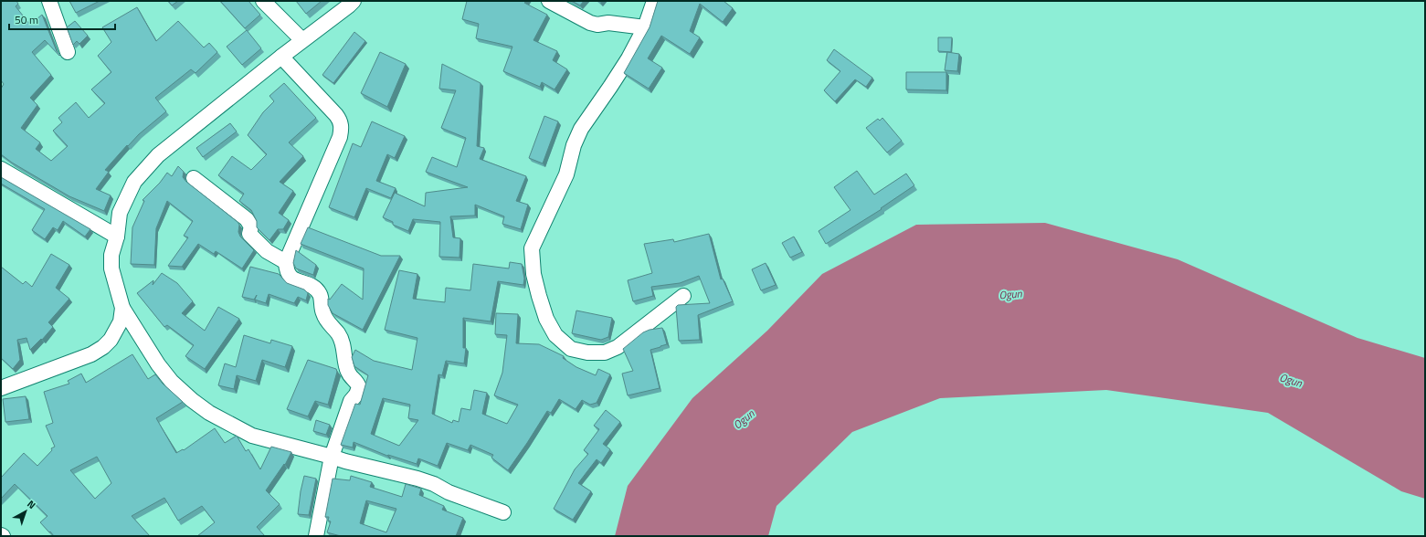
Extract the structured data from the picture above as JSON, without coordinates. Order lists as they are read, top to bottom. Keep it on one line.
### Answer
{"water":["Ogun"],"scale_bar":"50 m","north":"top right"}
